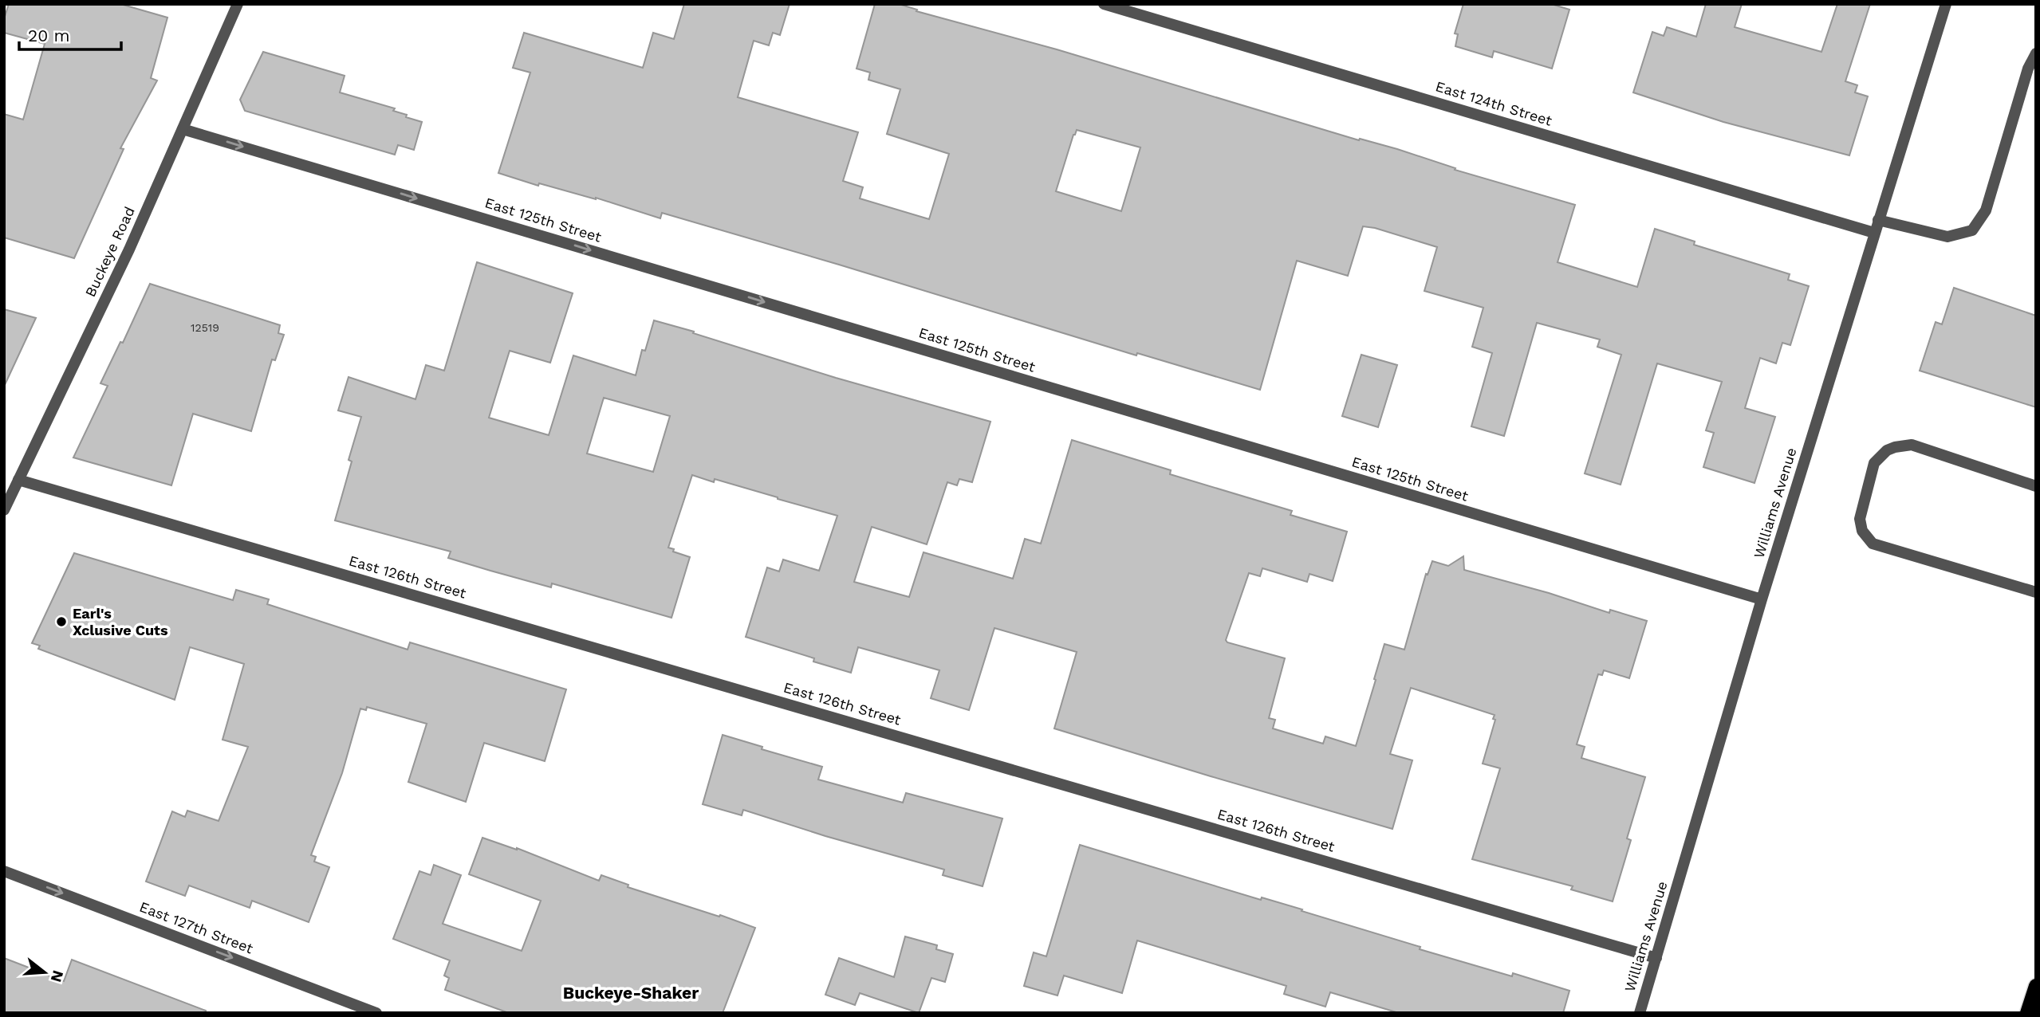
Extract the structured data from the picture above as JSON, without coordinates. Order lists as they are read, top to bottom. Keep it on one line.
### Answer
{"streets":{"street":["East 124th Street","East 125th Street","Buckeye Road","Williams Avenue","East 126th Street","East 127th Street"]},"crossings":[["East 124th Street","Williams Avenue"],["East 125th Street","Buckeye Road"],["East 125th Street","Williams Avenue"],["Buckeye Road","East 126th Street"],["Williams Avenue","East 126th Street"]],"one_way":["East 125th Street","East 127th Street"],"districts":["Buckeye-Shaker"],"places":["Earl's Xclusive Cuts"],"house_numbers":["12519"],"scale_bar":"20 m","north":"right"}
